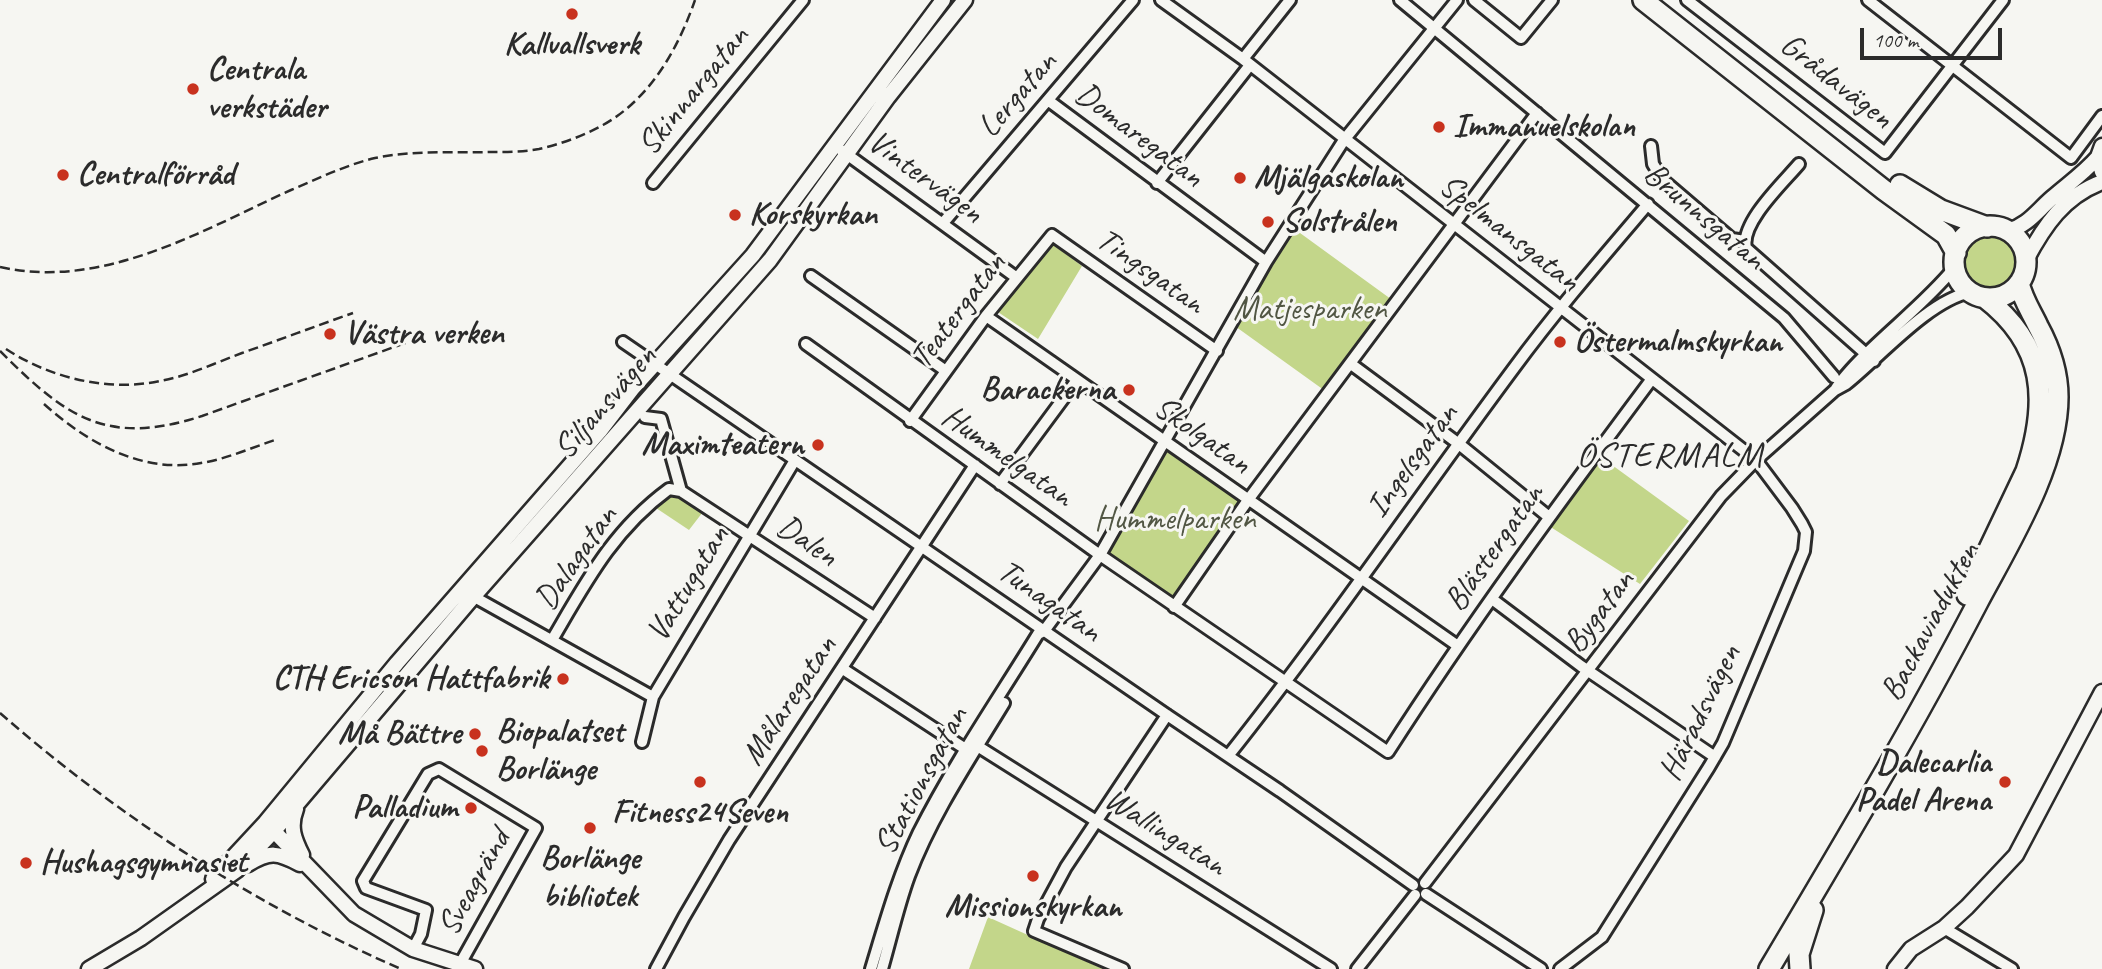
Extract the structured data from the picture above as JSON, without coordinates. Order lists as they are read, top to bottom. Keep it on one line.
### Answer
{"streets":{"highway":["Backaviadukten"],"street":["Grådavägen","Skinnargatan","Lergatan","Domaregatan","Vintervägen","Brunnsgatan","Spelmansgatan","Tingsgatan","Teatergatan","Siljansvägen","Skolgatan","Hummelgatan","Ingelsgatan","Dalen","Blästergatan","Dalagatan","Vattugatan","Tunagatan","Bygatan","Målaregatan","Häradsvägen","Stationsgatan","Wallingatan","Sveagränd"]},"crossings":[["Lergatan","Domaregatan"],["Lergatan","Vintervägen"],["Domaregatan","Stationsgatan"],["Vintervägen","Teatergatan"],["Vintervägen","Siljansvägen"],["Brunnsgatan","Ingelsgatan"],["Brunnsgatan","Stationsgatan"],["Spelmansgatan","Ingelsgatan"],["Spelmansgatan","Blästergatan"],["Spelmansgatan","Bygatan"],["Spelmansgatan","Häradsvägen"],["Spelmansgatan","Stationsgatan"],["Tingsgatan","Teatergatan"],["Tingsgatan","Stationsgatan"],["Teatergatan","Skolgatan"],["Teatergatan","Hummelgatan"],["Siljansvägen","Tunagatan"],["Skolgatan","Ingelsgatan"],["Skolgatan","Blästergatan"],["Skolgatan","Stationsgatan"],["Hummelgatan","Ingelsgatan"],["Hummelgatan","Blästergatan"],["Hummelgatan","Målaregatan"],["Hummelgatan","Stationsgatan"],["Ingelsgatan","Tunagatan"],["Dalen","Dalagatan"],["Dalen","Vattugatan"],["Dalen","Målaregatan"],["Vattugatan","Tunagatan"],["Tunagatan","Bygatan"],["Tunagatan","Målaregatan"],["Tunagatan","Stationsgatan"],["Bygatan","Backaviadukten"],["Bygatan","Häradsvägen"],["Målaregatan","Wallingatan"],["Stationsgatan","Wallingatan"]],"districts":["ÖSTERMALM"],"parks":["Matjesparken","Hummelparken"],"places":["Kallvallsverk","Centrala verkstäder","Immanuelskolan","Centralförråd","Mjälgaskolan","Korskyrkan","Solstrålen","Västra verken","Östermalmskyrkan","Barackerna","Maximteatern","CTH Ericson Hattfabrik","Må Bättre","Biopalatset Borlänge","Fitness24Seven","Dalecarlia Padel Arena","Palladium","Borlänge bibliotek","Hushagsgymnasiet","Missionskyrkan"],"scale_bar":"100 m"}
